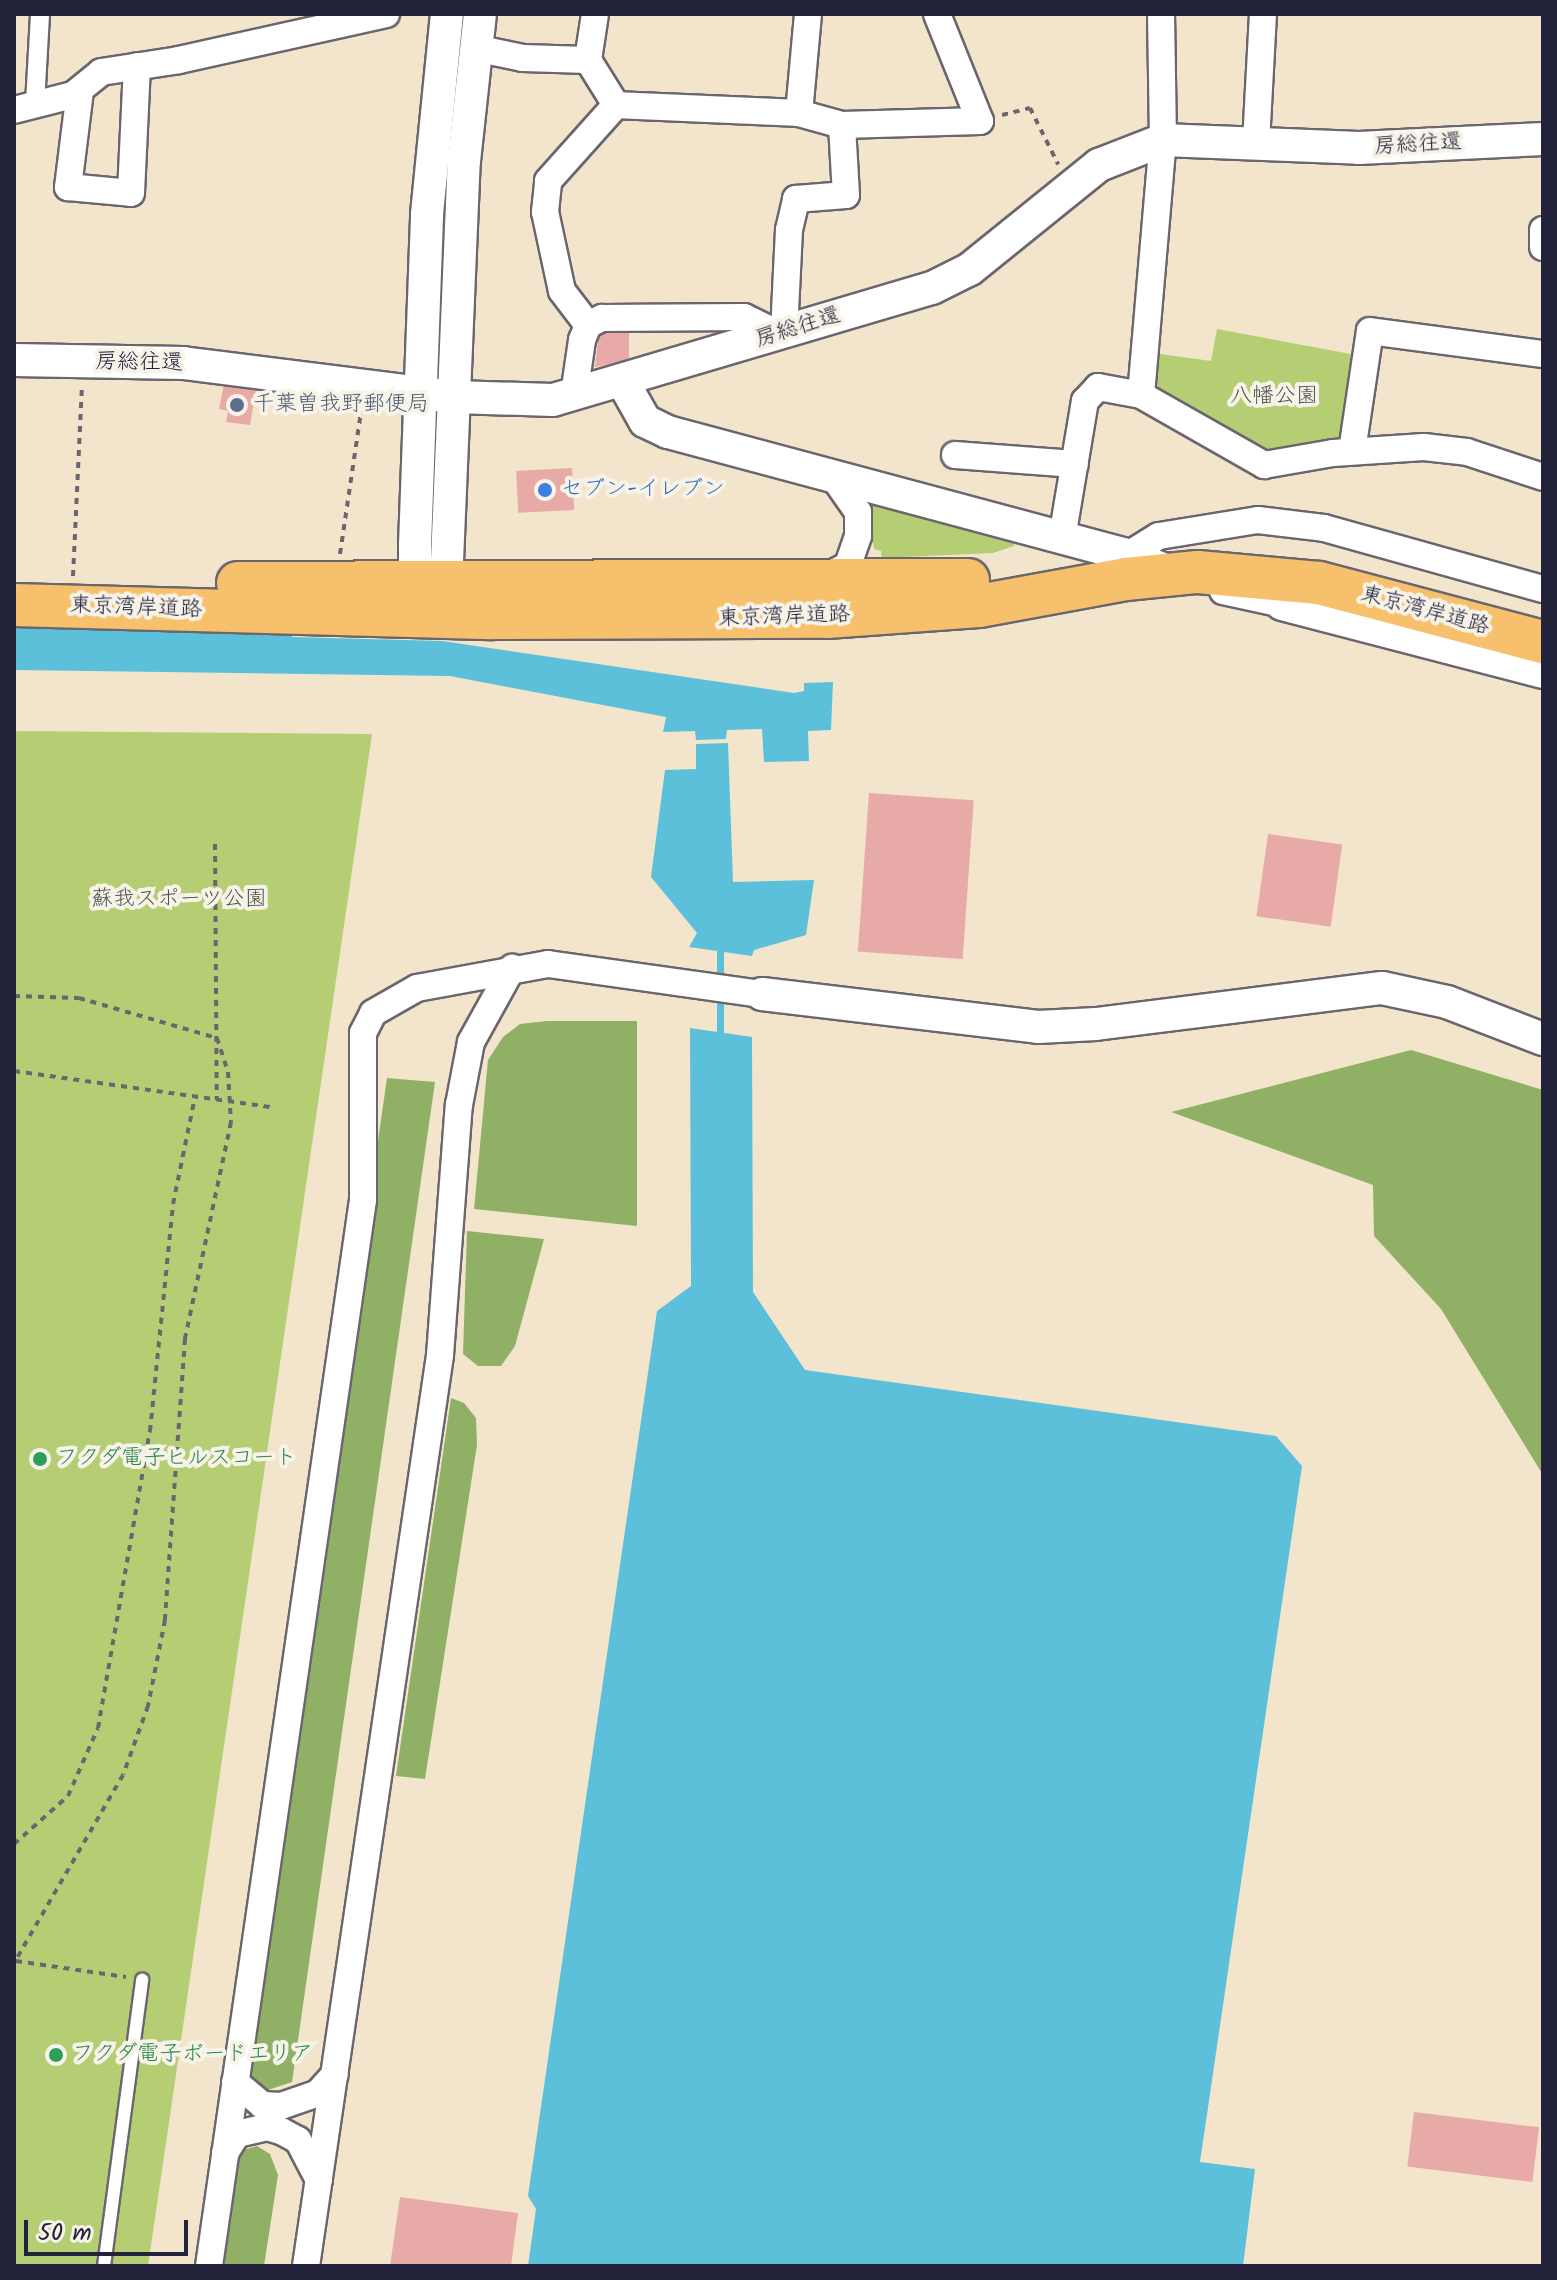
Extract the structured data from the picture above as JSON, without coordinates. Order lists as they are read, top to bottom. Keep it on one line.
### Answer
{"streets":{"highway":["東京湾岸道路"],"street":["房総往還"]},"parks":["八幡公園","蘇我スポーツ公園"],"places":["千葉曽我野郵便局","セブン-イレブン","フクダ電子ヒルスコート","フクダ電子ボードエリア"],"scale_bar":"50 m"}
